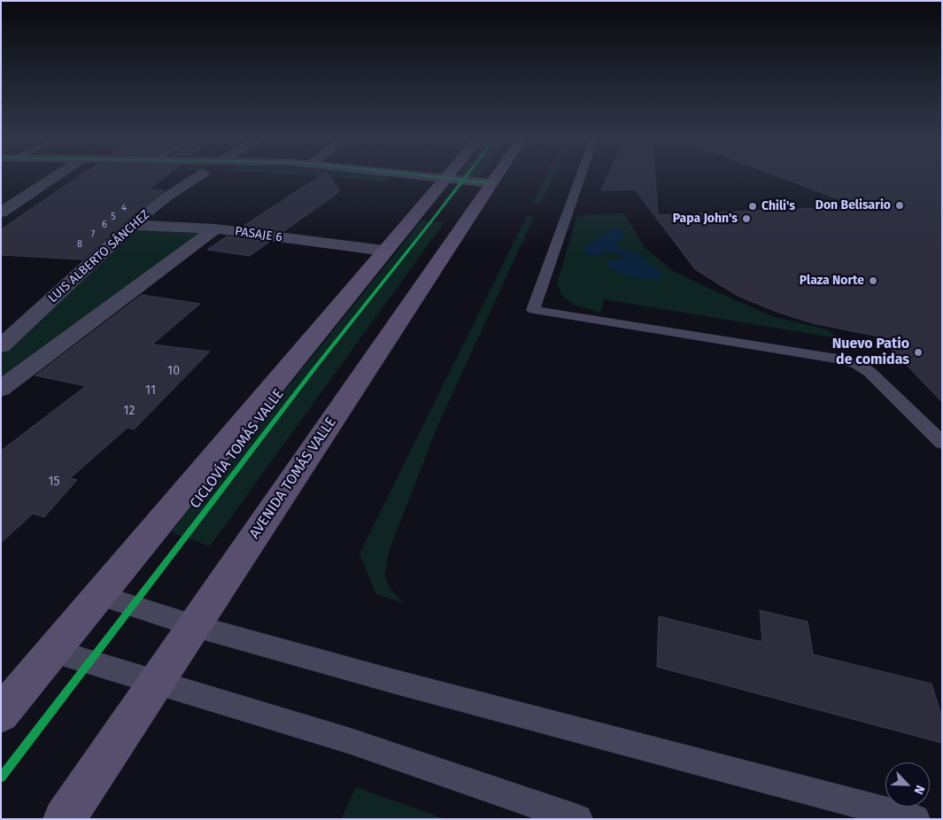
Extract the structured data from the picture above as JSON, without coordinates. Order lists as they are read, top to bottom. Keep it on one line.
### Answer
{"streets":{"main road":["AVENIDA TOMÁS VALLE"],"street":["PASAJE 6","LUIS ALBERTO SÁNCHEZ"],"cycle path":["CICLOVÍA TOMÁS VALLE"]},"crossings":[["PASAJE 6","LUIS ALBERTO SÁNCHEZ"]],"places":["Don Belisario","Chili's","Papa John's","Plaza Norte","Nuevo Patio de comidas"],"house_numbers":["4","5","6","7","8","10","11","12","15"],"north":"bottom right"}
